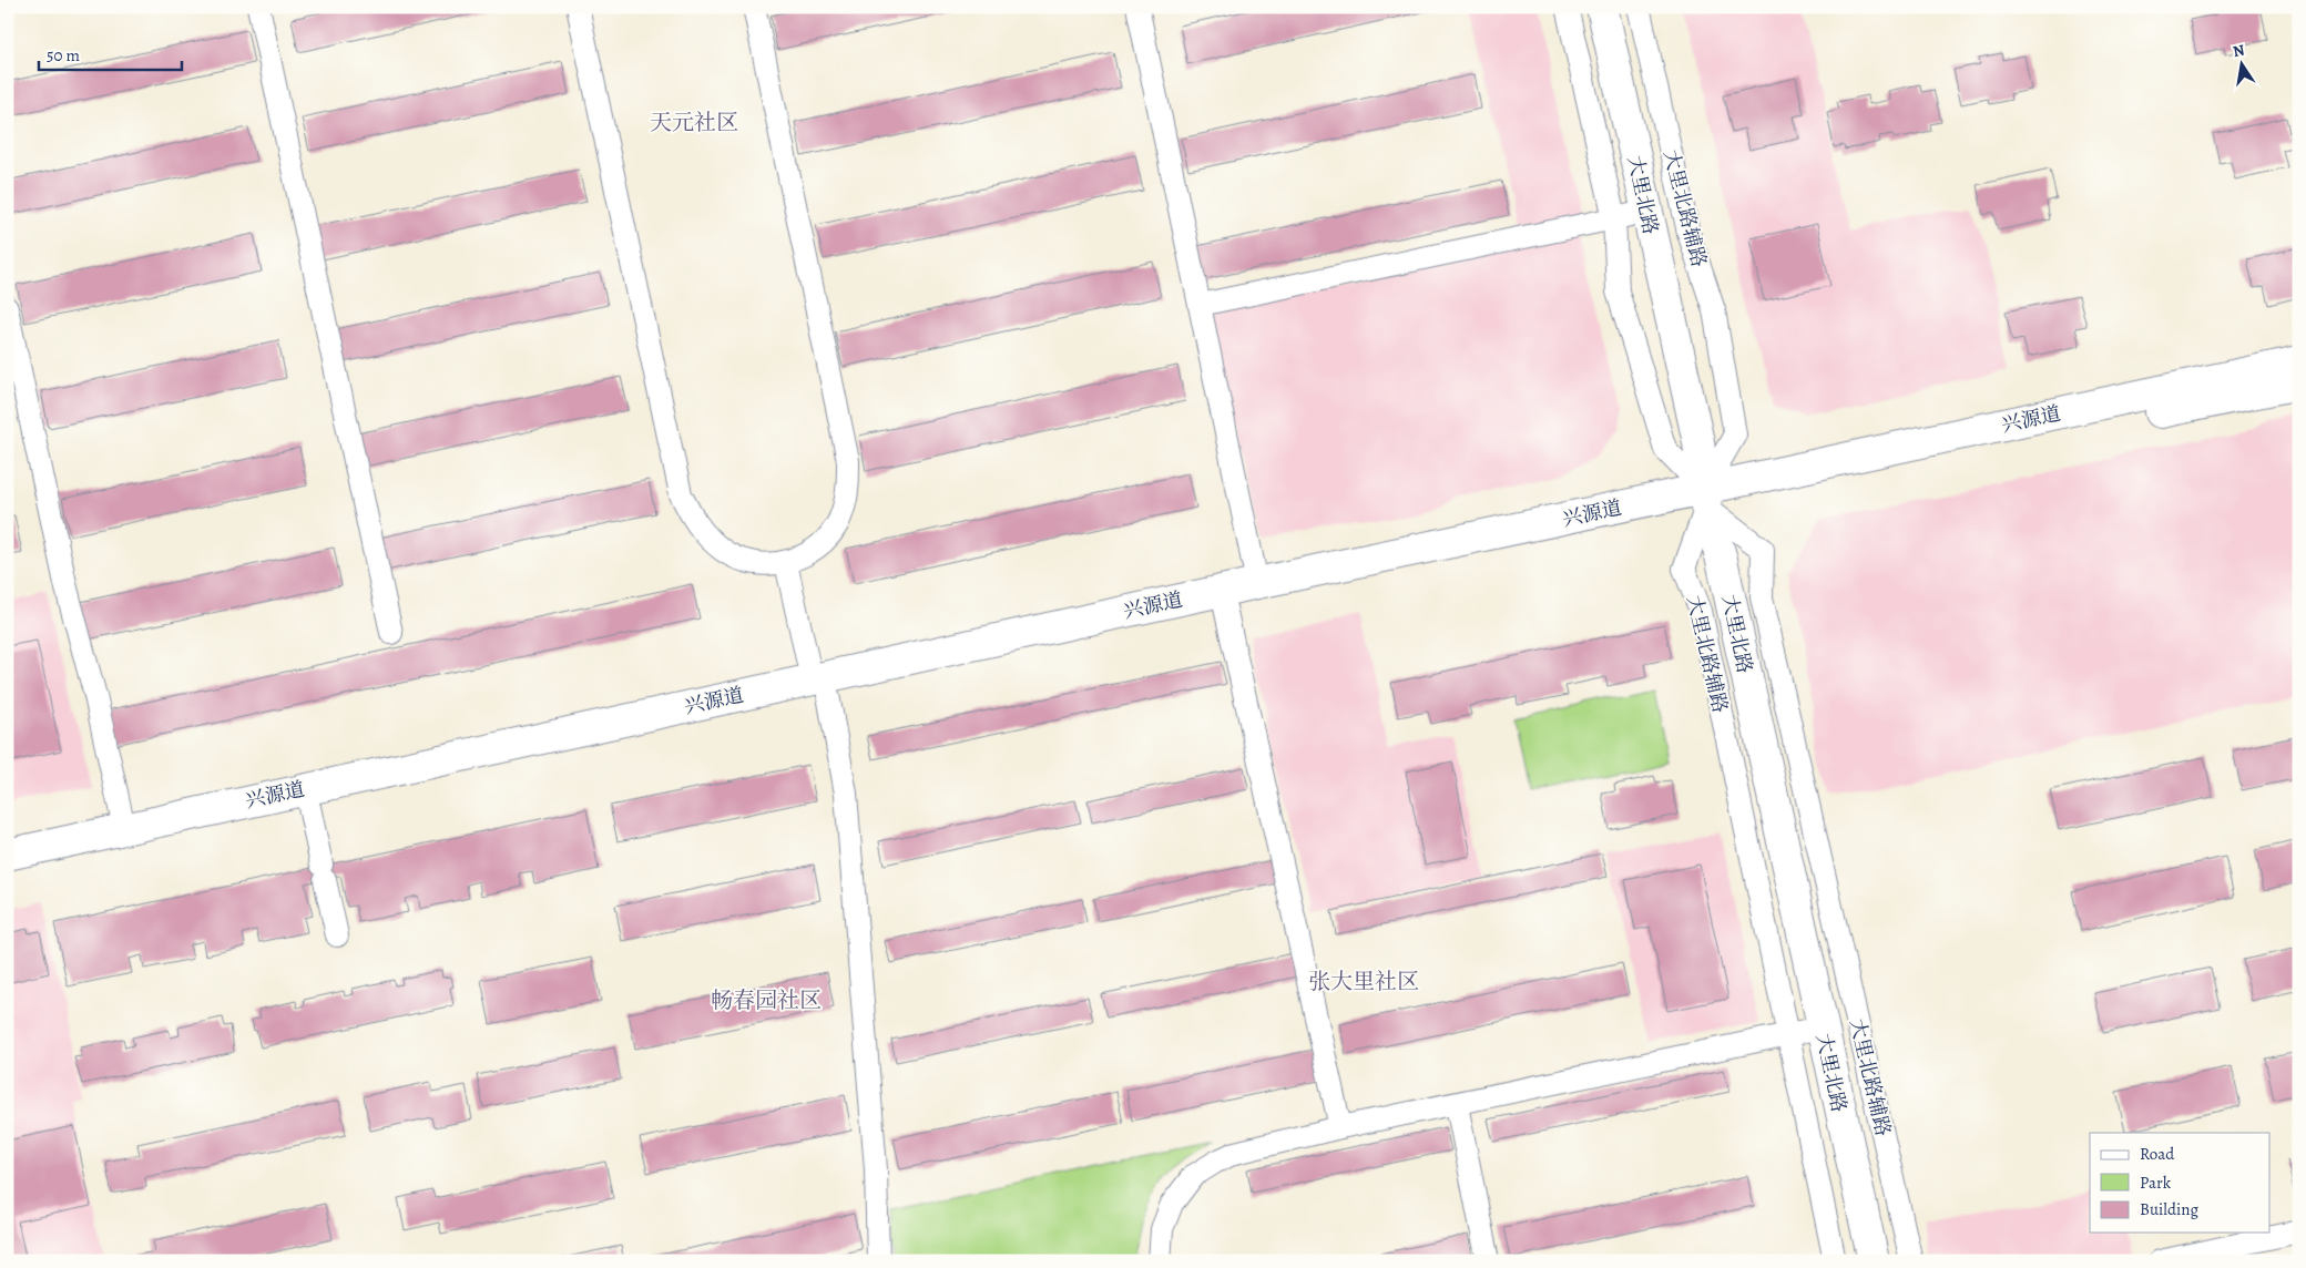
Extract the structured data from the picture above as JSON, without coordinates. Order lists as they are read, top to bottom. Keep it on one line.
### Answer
{"streets":{"main road":["大里北路","兴源道"],"street":["大里北路辅路"]},"crossings":[["大里北路","大里北路辅路"],["大里北路","兴源道"],["大里北路辅路","兴源道"]],"districts":["天元社区","张大里社区","畅春园社区"],"legend":["Road","Park","Building"],"scale_bar":"50 m","north":"top"}
